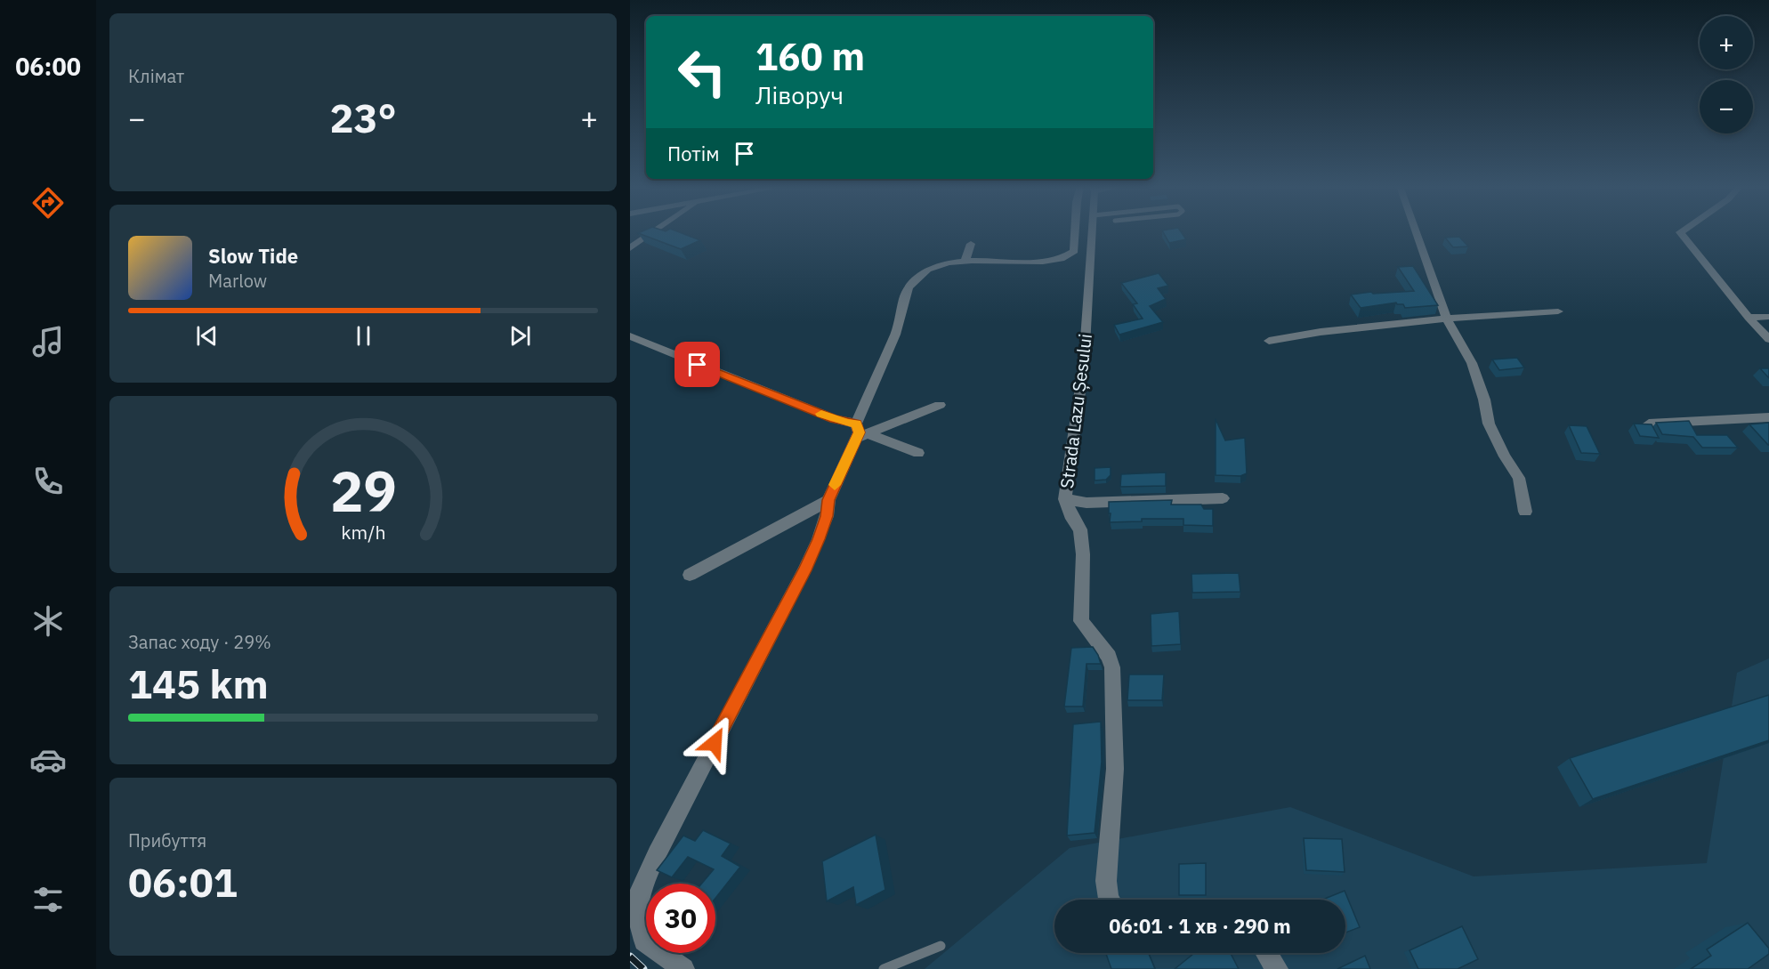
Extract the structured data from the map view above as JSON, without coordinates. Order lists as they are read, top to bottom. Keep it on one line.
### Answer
{"streets":{"street":["Strada Lazu Șesului"]},"page":{"tabs":"06:00","tile":["Клімат",["Запас ходу · 29%","145 km"],["Прибуття","06:01"]],"map_buttons":["+","−"],"turn":["160 m","Ліворуч"],"heat":["−","23°","+"],"then":"Потім","song":["Slow Tide","Marlow"],"limit":"30","trip":"06:01 · 1 хв · 290 m","gauge":["29","km/h"]}}
